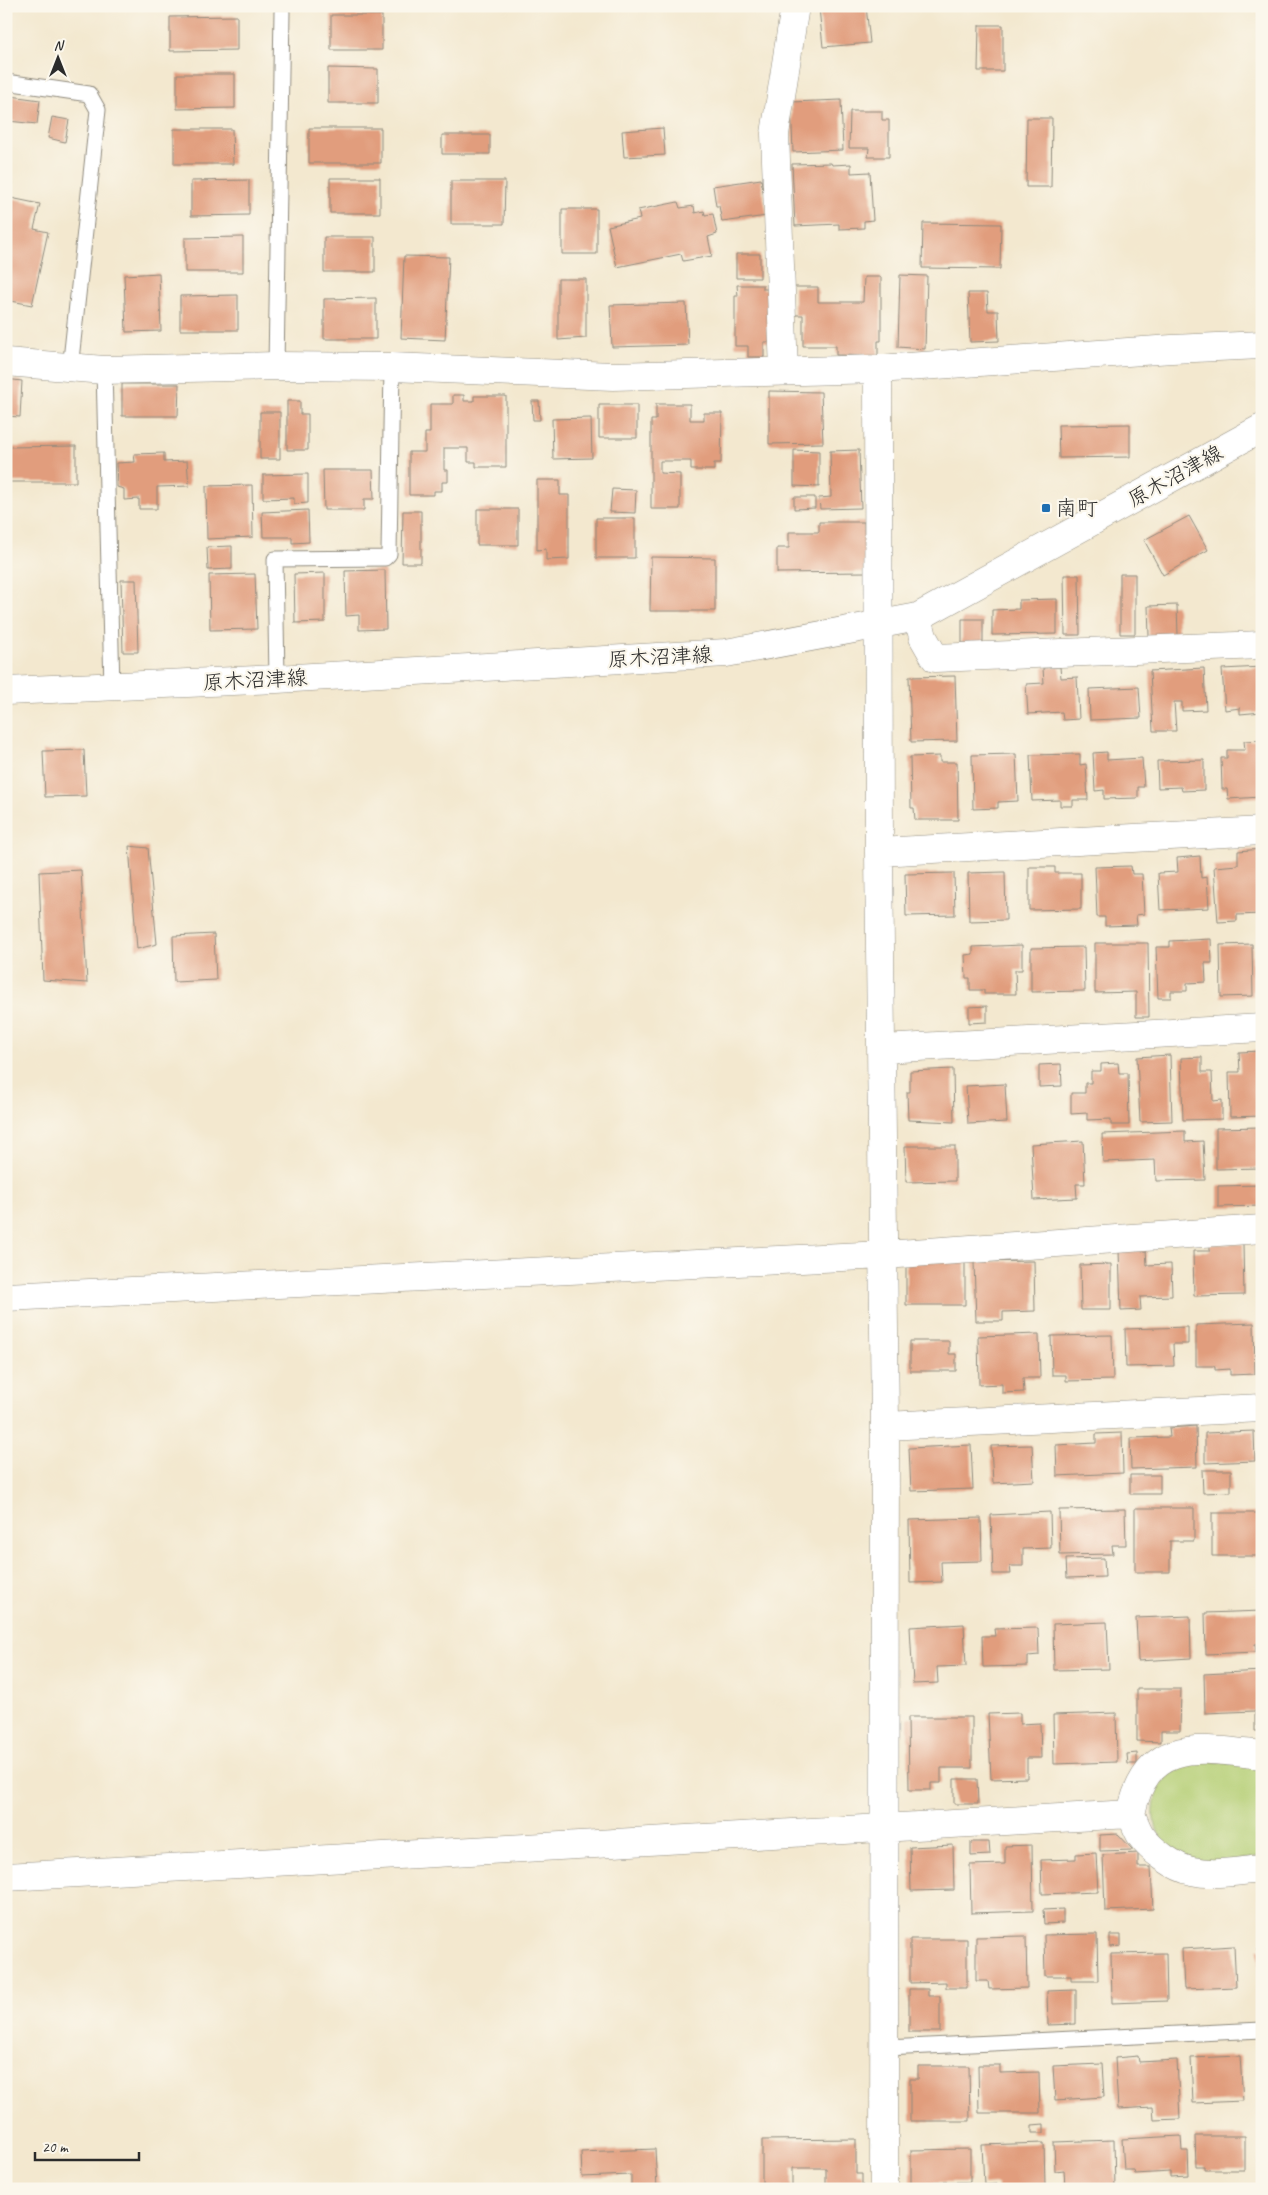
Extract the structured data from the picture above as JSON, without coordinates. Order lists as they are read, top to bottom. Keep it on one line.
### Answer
{"streets":{"street":["原木沼津線"]},"places":{"transit":["南町"]},"scale_bar":"20 m","north":"top"}
